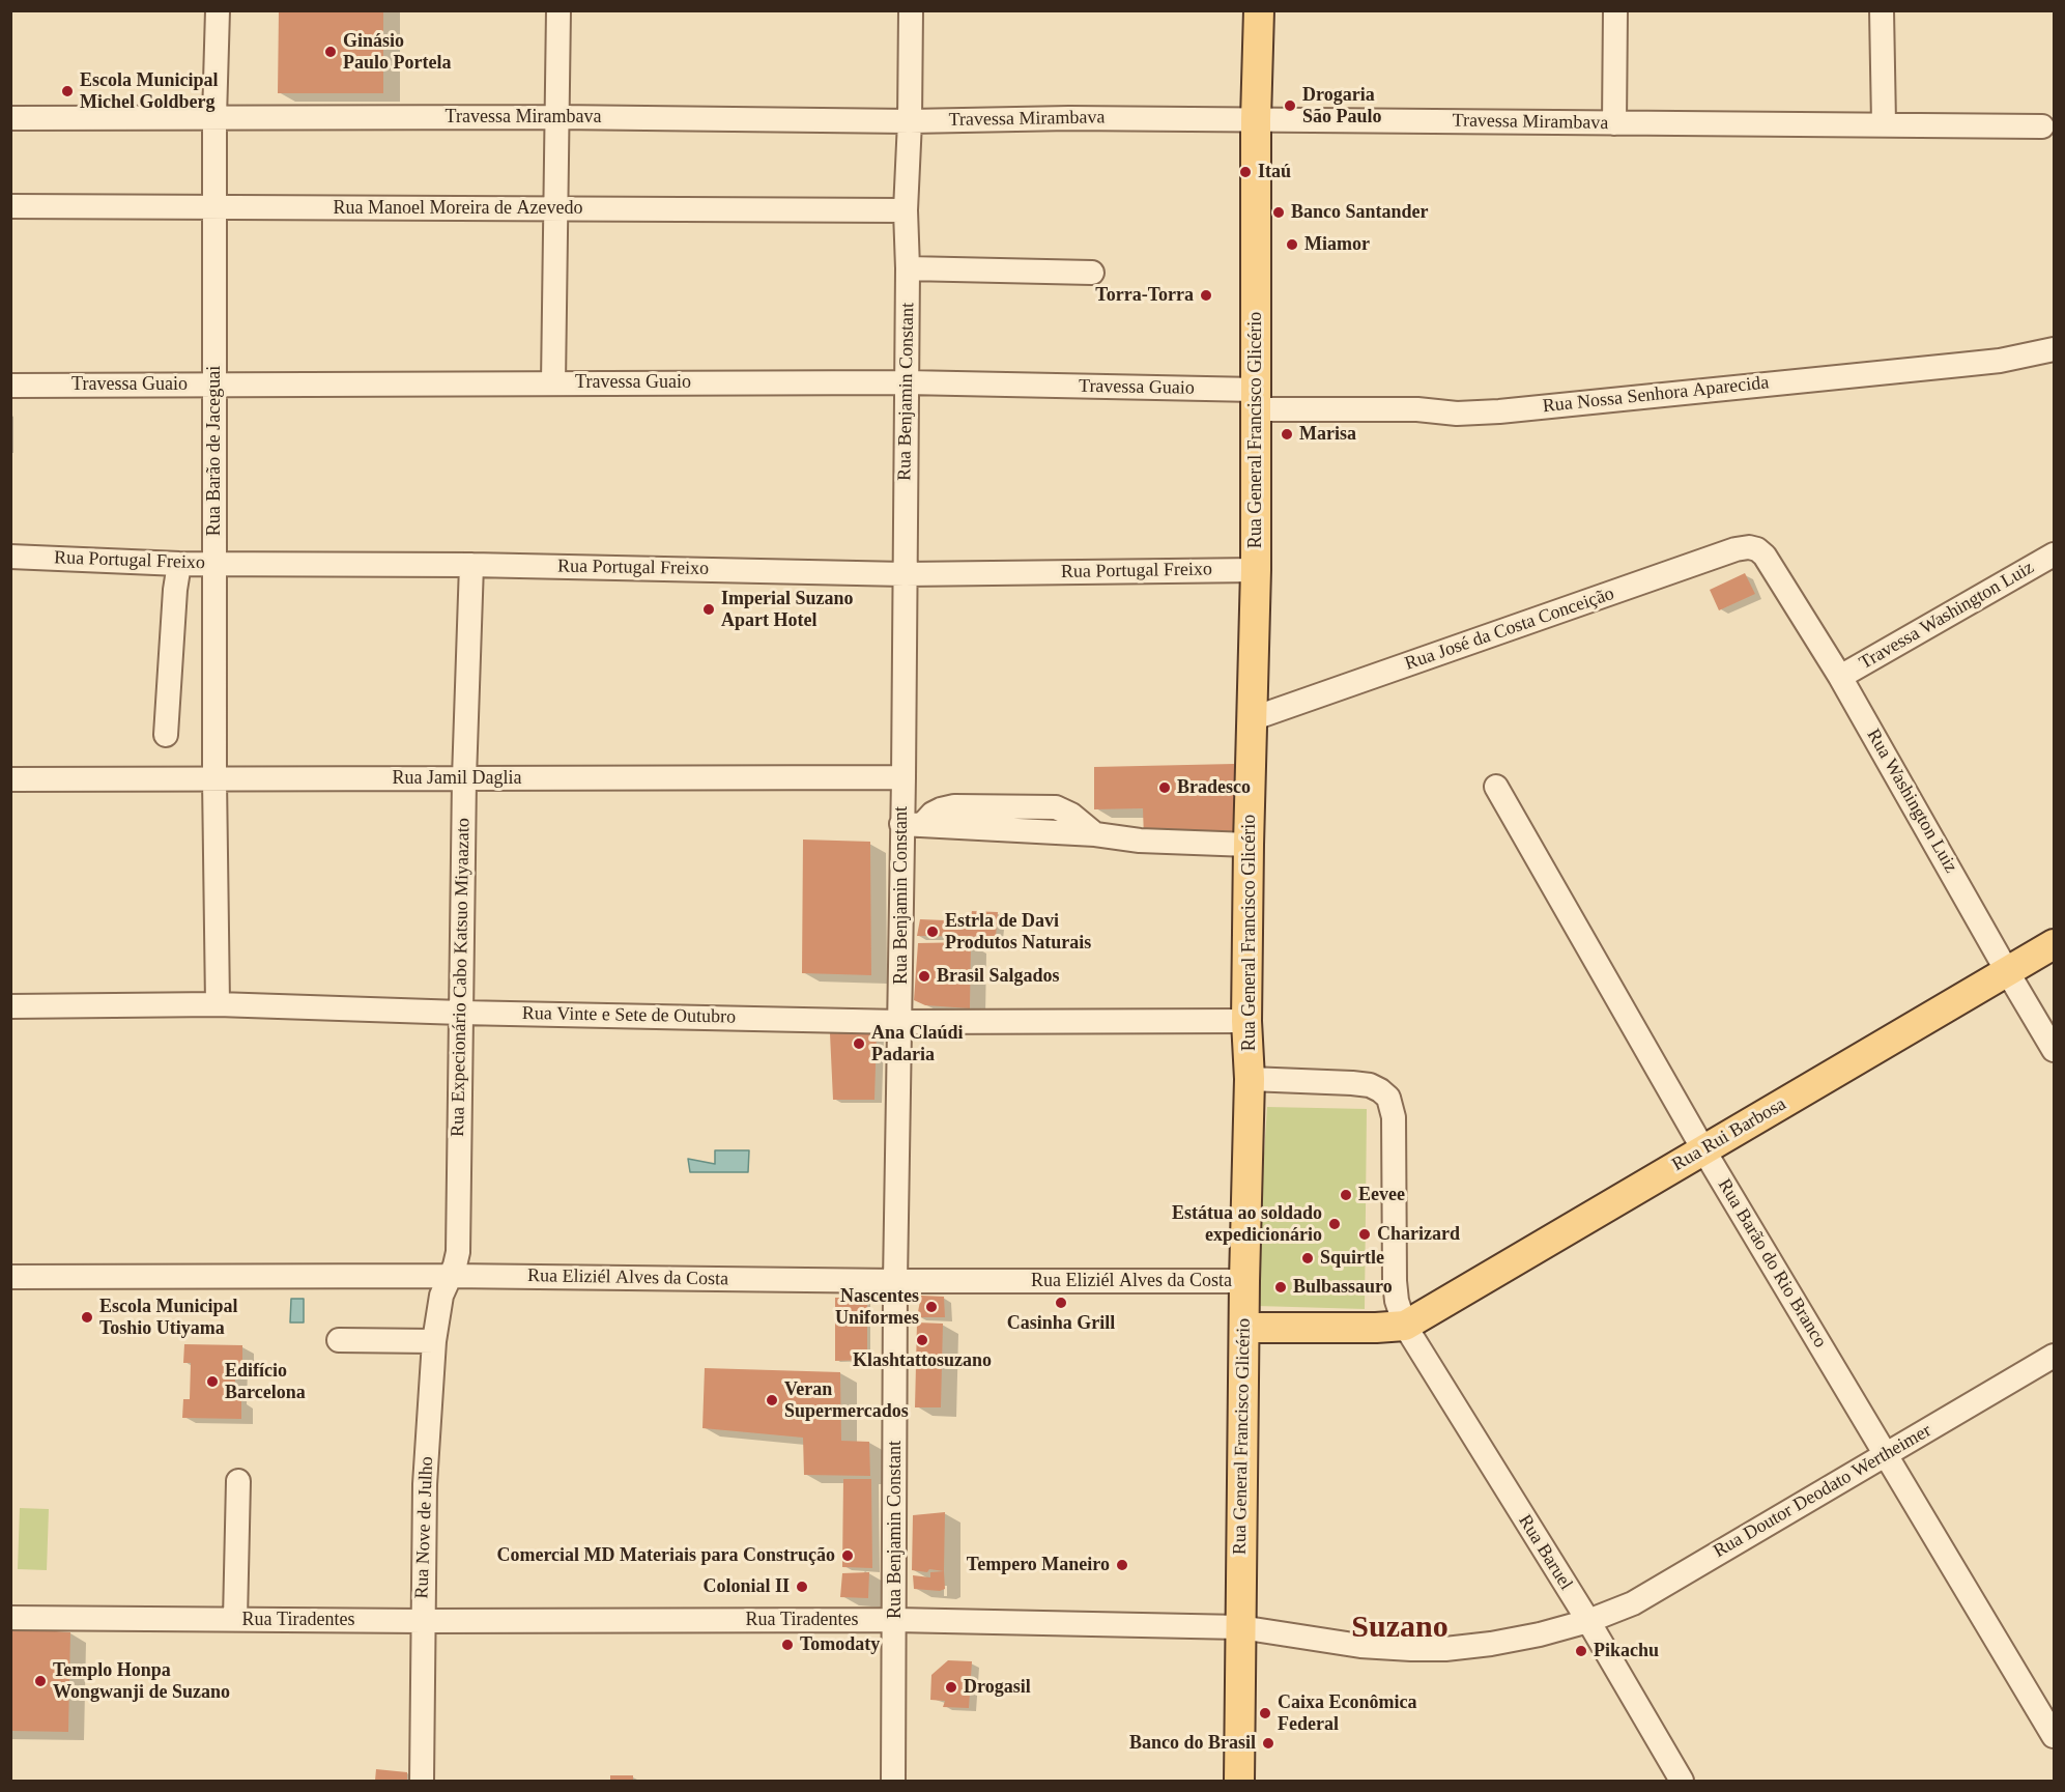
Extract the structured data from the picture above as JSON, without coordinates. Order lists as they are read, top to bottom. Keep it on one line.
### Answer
{"streets":{"main road":["Rua General Francisco Glicério","Rua Rui Barbosa"],"street":["Travessa Mirambava","Rua Manoel Moreira de Azevedo","Travessa Guaio","Rua Benjamin Constant","Rua Nossa Senhora Aparecida","Rua Barão de Jaceguai","Rua Portugal Freixo","Travessa Washington Luiz","Rua José da Costa Conceição","Rua Jamil Daglia","Rua Washington Luiz","Rua Expecionário Cabo Katsuo Miyaazato","Rua Vinte e Sete de Outubro","Rua Barão do Rio Branco","Rua Eliziél Alves da Costa","Rua Doutor Deodato Wertheimer","Rua Nove de Julho","Rua Baruel","Rua Tiradentes"]},"crossings":[["Travessa Mirambava","Rua Benjamin Constant"],["Travessa Mirambava","Rua General Francisco Glicério"],["Travessa Mirambava","Rua Barão de Jaceguai"],["Rua Manoel Moreira de Azevedo","Rua Benjamin Constant"],["Rua Manoel Moreira de Azevedo","Rua Barão de Jaceguai"],["Travessa Guaio","Rua Benjamin Constant"],["Travessa Guaio","Rua Nossa Senhora Aparecida"],["Travessa Guaio","Rua General Francisco Glicério"],["Travessa Guaio","Rua Barão de Jaceguai"],["Rua Benjamin Constant","Rua Portugal Freixo"],["Rua Benjamin Constant","Rua Jamil Daglia"],["Rua Benjamin Constant","Rua Vinte e Sete de Outubro"],["Rua Benjamin Constant","Rua Eliziél Alves da Costa"],["Rua Benjamin Constant","Rua Tiradentes"],["Rua Nossa Senhora Aparecida","Rua General Francisco Glicério"],["Rua General Francisco Glicério","Rua Portugal Freixo"],["Rua General Francisco Glicério","Rua José da Costa Conceição"],["Rua General Francisco Glicério","Rua Vinte e Sete de Outubro"],["Rua General Francisco Glicério","Rua Eliziél Alves da Costa"],["Rua General Francisco Glicério","Rua Baruel"],["Rua General Francisco Glicério","Rua Tiradentes"],["Rua Barão de Jaceguai","Rua Portugal Freixo"],["Rua Barão de Jaceguai","Rua Jamil Daglia"],["Rua Barão de Jaceguai","Rua Vinte e Sete de Outubro"],["Rua Portugal Freixo","Rua Expecionário Cabo Katsuo Miyaazato"],["Travessa Washington Luiz","Rua Washington Luiz"],["Rua José da Costa Conceição","Rua Washington Luiz"],["Rua Jamil Daglia","Rua Expecionário Cabo Katsuo Miyaazato"],["Rua Washington Luiz","Rua Rui Barbosa"],["Rua Expecionário Cabo Katsuo Miyaazato","Rua Vinte e Sete de Outubro"],["Rua Expecionário Cabo Katsuo Miyaazato","Rua Eliziél Alves da Costa"],["Rua Expecionário Cabo Katsuo Miyaazato","Rua Nove de Julho"],["Rua Rui Barbosa","Rua Barão do Rio Branco"],["Rua Rui Barbosa","Rua Baruel"],["Rua Barão do Rio Branco","Rua Doutor Deodato Wertheimer"],["Rua Eliziél Alves da Costa","Rua Nove de Julho"],["Rua Doutor Deodato Wertheimer","Rua Baruel"],["Rua Doutor Deodato Wertheimer","Rua Tiradentes"],["Rua Nove de Julho","Rua Tiradentes"],["Rua Baruel","Rua Tiradentes"]],"districts":["Suzano"],"places":["Ginásio Paulo Portela","Escola Municipal Michel Goldberg","Drogaria São Paulo","Itaú","Banco Santander","Miamor","Torra-Torra","Marisa","Imperial Suzano Apart Hotel","Bradesco","Estrla de Davi Produtos Naturais","Brasil Salgados","Ana Claúdi Padaria","Eevee","Estátua ao soldado expedicionário","Charizard","Squirtle","Bulbassauro","Casinha Grill","Nascentes Uniformes","Escola Municipal Toshio Utiyama","Klashtattosuzano","Edifício Barcelona","Veran Supermercados","Comercial MD Materiais para Construção","Tempero Maneiro","Colonial II","Tomodaty","Pikachu","Templo Honpa Wongwanji de Suzano","Drogasil","Caixa Econômica Federal","Banco do Brasil"]}
